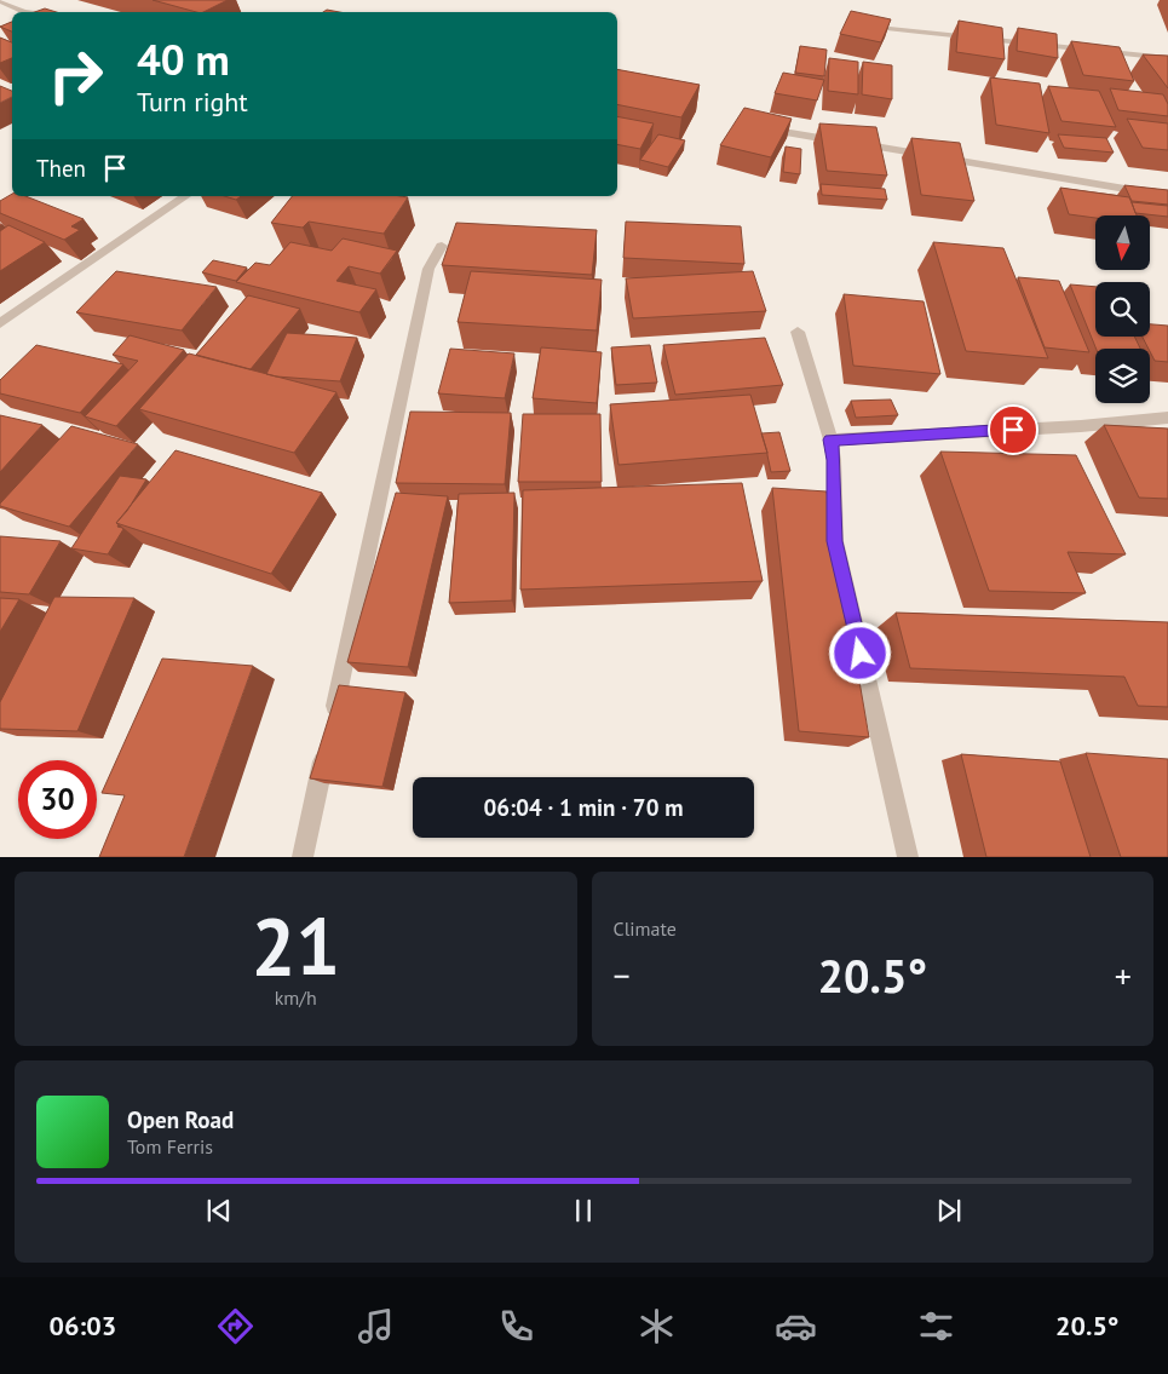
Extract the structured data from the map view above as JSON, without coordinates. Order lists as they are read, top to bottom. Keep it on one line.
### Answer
{"north":"bottom","page":{"turn":["40 m","Turn right"],"then":"Then","limit":"30","trip":"06:04 · 1 min · 70 m","tile":[["21","km/h"],"Climate"],"heat":["−","20.5°","+"],"song":["Open Road","Tom Ferris"],"tabs":["06:03","20.5°"]}}
